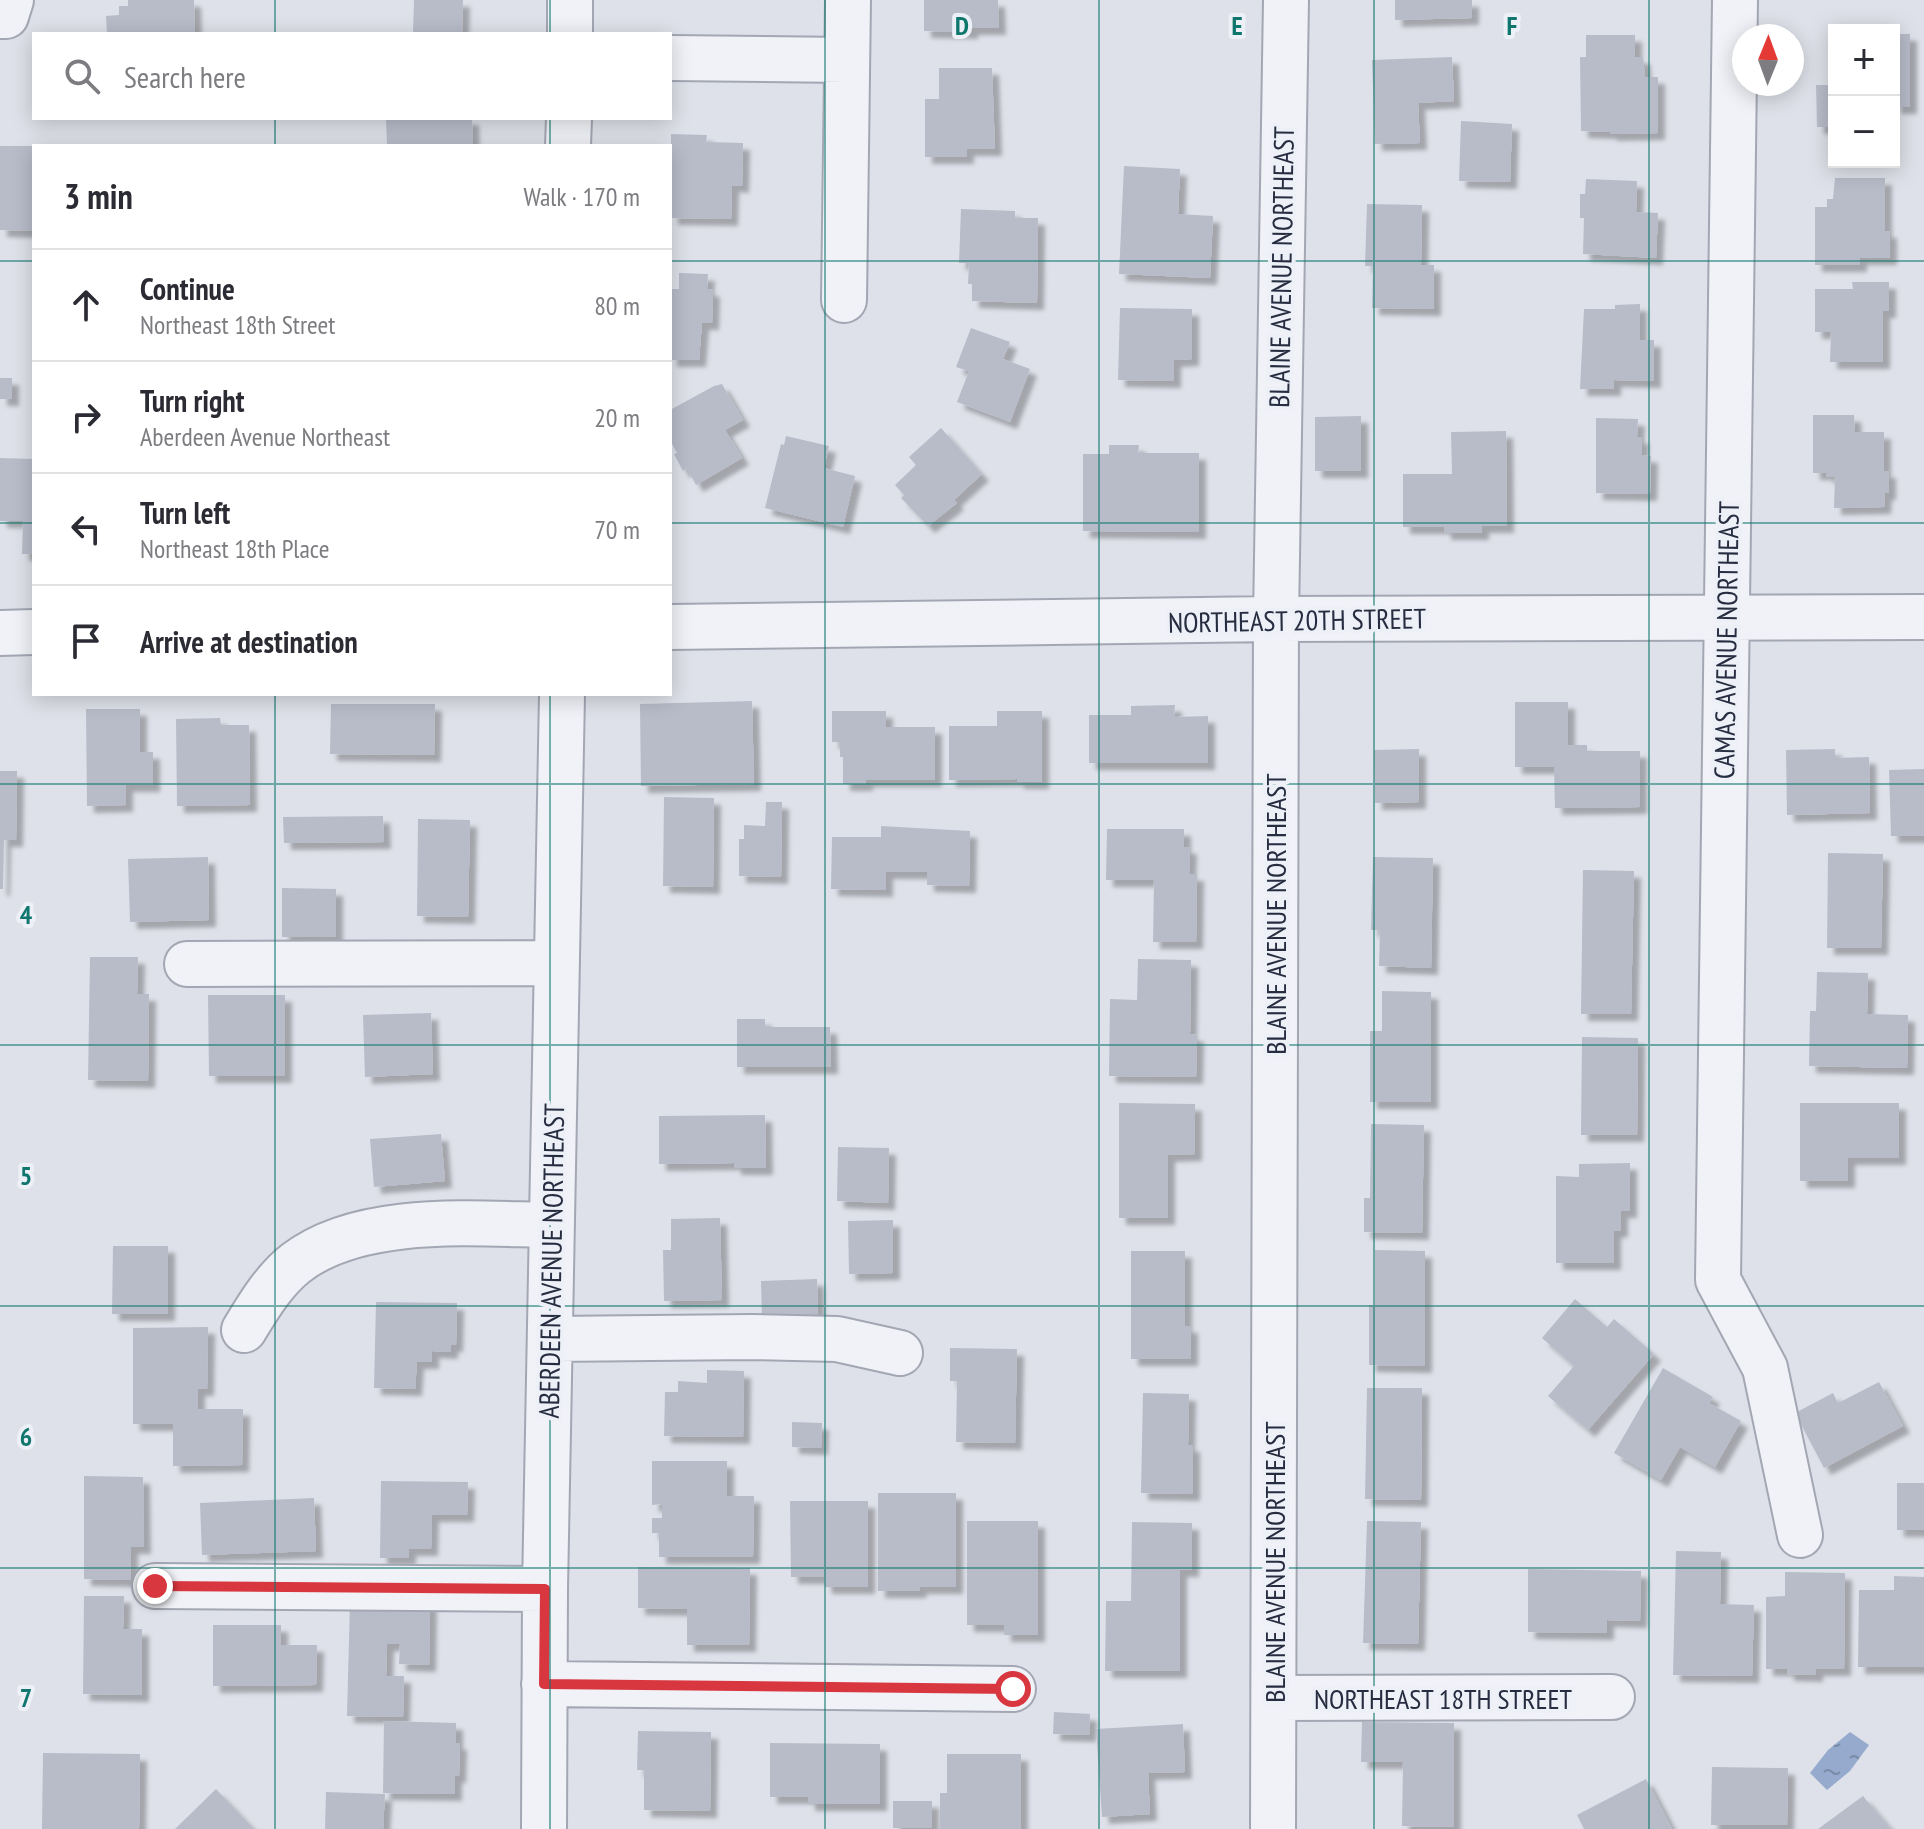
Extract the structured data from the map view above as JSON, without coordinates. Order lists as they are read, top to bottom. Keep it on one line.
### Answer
{"streets":{"street":["BLAINE AVENUE NORTHEAST","NORTHEAST 20TH STREET","CAMAS AVENUE NORTHEAST","ABERDEEN AVENUE NORTHEAST","NORTHEAST 18TH STREET"]},"crossings":[["BLAINE AVENUE NORTHEAST","NORTHEAST 20TH STREET"],["BLAINE AVENUE NORTHEAST","NORTHEAST 18TH STREET"],["NORTHEAST 20TH STREET","CAMAS AVENUE NORTHEAST"]],"north":"top","page":{"map_buttons":["+","−"],"search":"Search here","heading":["3 min","Walk · 170 m"],"list":[["Continue","Northeast 18th Street","80 m"],["Turn right","Aberdeen Avenue Northeast","20 m"],["Turn left","Northeast 18th Place","70 m"],"Arrive at destination"]},"grid":{"columns":["D","E","F"],"rows":["4","5","6","7"]}}
